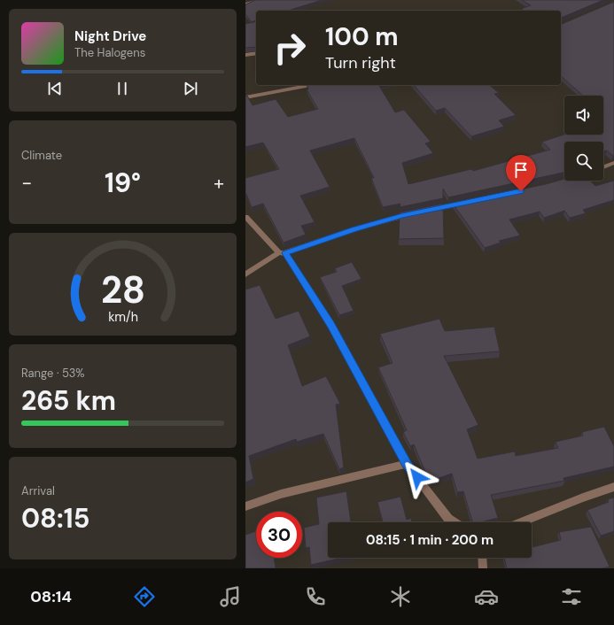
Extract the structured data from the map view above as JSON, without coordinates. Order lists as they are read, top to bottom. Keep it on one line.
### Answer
{"page":{"turn":["100 m","Turn right"],"song":["Night Drive","The Halogens"],"tile":["Climate",["Range · 53%","265 km"],["Arrival","08:15"]],"heat":["−","19°","+"],"limit":"30","trip":"08:15 · 1 min · 200 m","tabs":"08:14","gauge":["28","km/h"]}}
